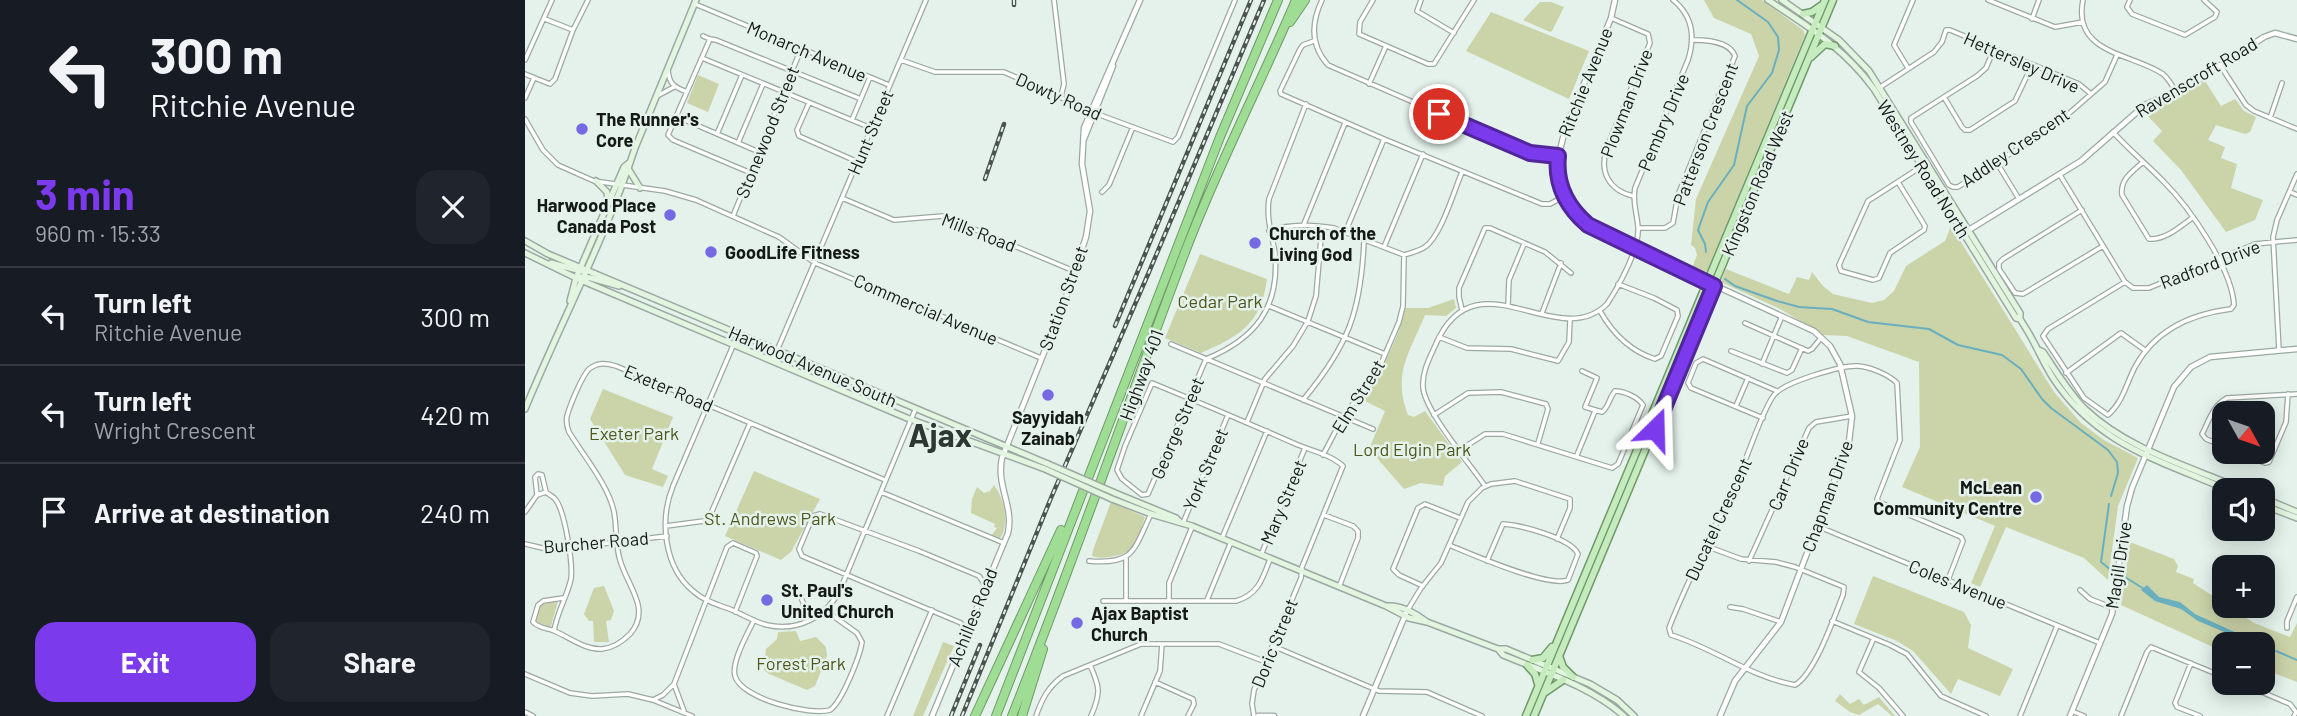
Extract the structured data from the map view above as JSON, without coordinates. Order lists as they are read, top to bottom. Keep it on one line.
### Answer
{"streets":{"highway":["Highway 401"],"main road":["Westney Road North","Kingston Road West","Harwood Avenue South"],"street":["Monarch Avenue","Hettersley Drive","Ravenscroft Road","Ritchie Avenue","Dowty Road","Plowman Drive","Pembry Drive","Stonewood Street","Hunt Street","Patterson Crescent","Addley Crescent","Mills Road","Radford Drive","Station Street","Commercial Avenue","Exeter Road","Elm Street","George Street","York Street","Carr Drive","Chapman Drive","Mary Street","Ducatel Crescent","Burcher Road","Magill Drive","Coles Avenue","Achilles Road","Doric Street"]},"crossings":[["Monarch Avenue","Stonewood Street"],["Monarch Avenue","Hunt Street"],["Hettersley Drive","Addley Crescent"],["Hettersley Drive","Westney Road North"],["Ravenscroft Road","Westney Road North"],["Ritchie Avenue","Plowman Drive"],["Ritchie Avenue","Pembry Drive"],["Ritchie Avenue","Kingston Road West"],["Ritchie Avenue","Chapman Drive"],["Dowty Road","Hunt Street"],["Dowty Road","Station Street"],["Plowman Drive","Pembry Drive"],["Pembry Drive","Patterson Crescent"],["Stonewood Street","Commercial Avenue"],["Hunt Street","Mills Road"],["Hunt Street","Commercial Avenue"],["Hunt Street","Harwood Avenue South"],["Westney Road North","Kingston Road West"],["Westney Road North","Magill Drive"],["Kingston Road West","Harwood Avenue South"],["Kingston Road West","Chapman Drive"],["Mills Road","Station Street"],["Station Street","Commercial Avenue"],["Station Street","Harwood Avenue South"],["Station Street","Achilles Road"],["Harwood Avenue South","York Street"],["Harwood Avenue South","Mary Street"],["Harwood Avenue South","Achilles Road"],["Harwood Avenue South","Doric Street"],["Exeter Road","Burcher Road"],["Elm Street","Doric Street"],["Carr Drive","Chapman Drive"],["Chapman Drive","Ducatel Crescent"],["Chapman Drive","Coles Avenue"],["Magill Drive","Coles Avenue"]],"districts":["Ajax"],"parks":["Cedar Park","Exeter Park","Lord Elgin Park","St. Andrews Park","Forest Park"],"places":["The Runner's Core","Harwood Place Canada Post","Church of the Living God","GoodLife Fitness","Sayyidah Zainab","McLean Community Centre","St. Paul's United Church","Ajax Baptist Church"],"north":"bottom right","page":{"turn":["300 m","Ritchie Avenue"],"heading":["3 min","960 m · 15:33"],"list":[{"name":"Turn left","note":"Ritchie Avenue","value":"300 m"},{"name":"Turn left","note":"Wright Crescent","value":"420 m"},{"name":"Arrive at destination","value":"240 m"}],"map_buttons":["+","−"],"buttons":["Exit","Share"]}}
